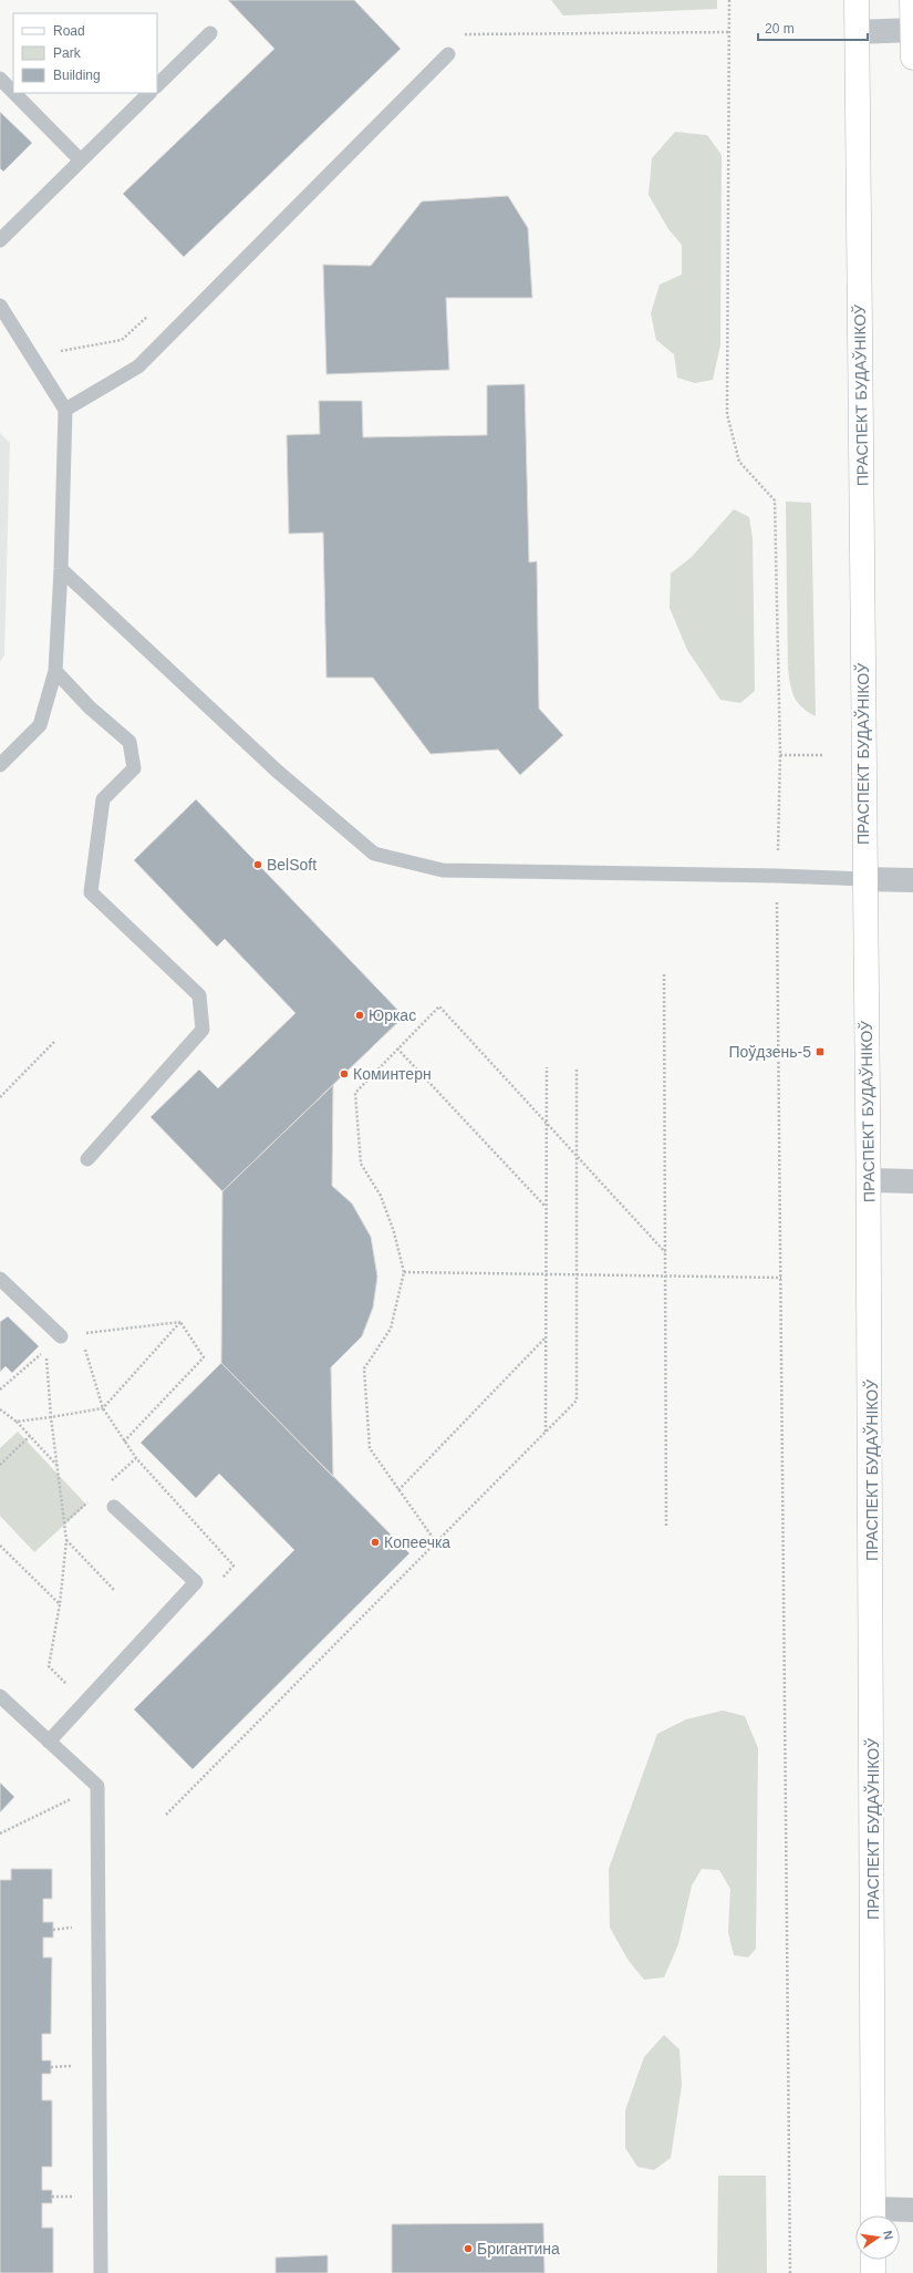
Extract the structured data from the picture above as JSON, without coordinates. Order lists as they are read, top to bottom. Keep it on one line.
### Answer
{"streets":{"main road":["ПРАСПЕКТ БУДАЎНІКОЎ"]},"places":{"other":["BelSoft","Юркас","Коминтерн","Копеечка","Бригантина"],"transit":["Поўдзень-5"]},"legend":["Road","Park","Building"],"scale_bar":"20 m","north":"right"}
